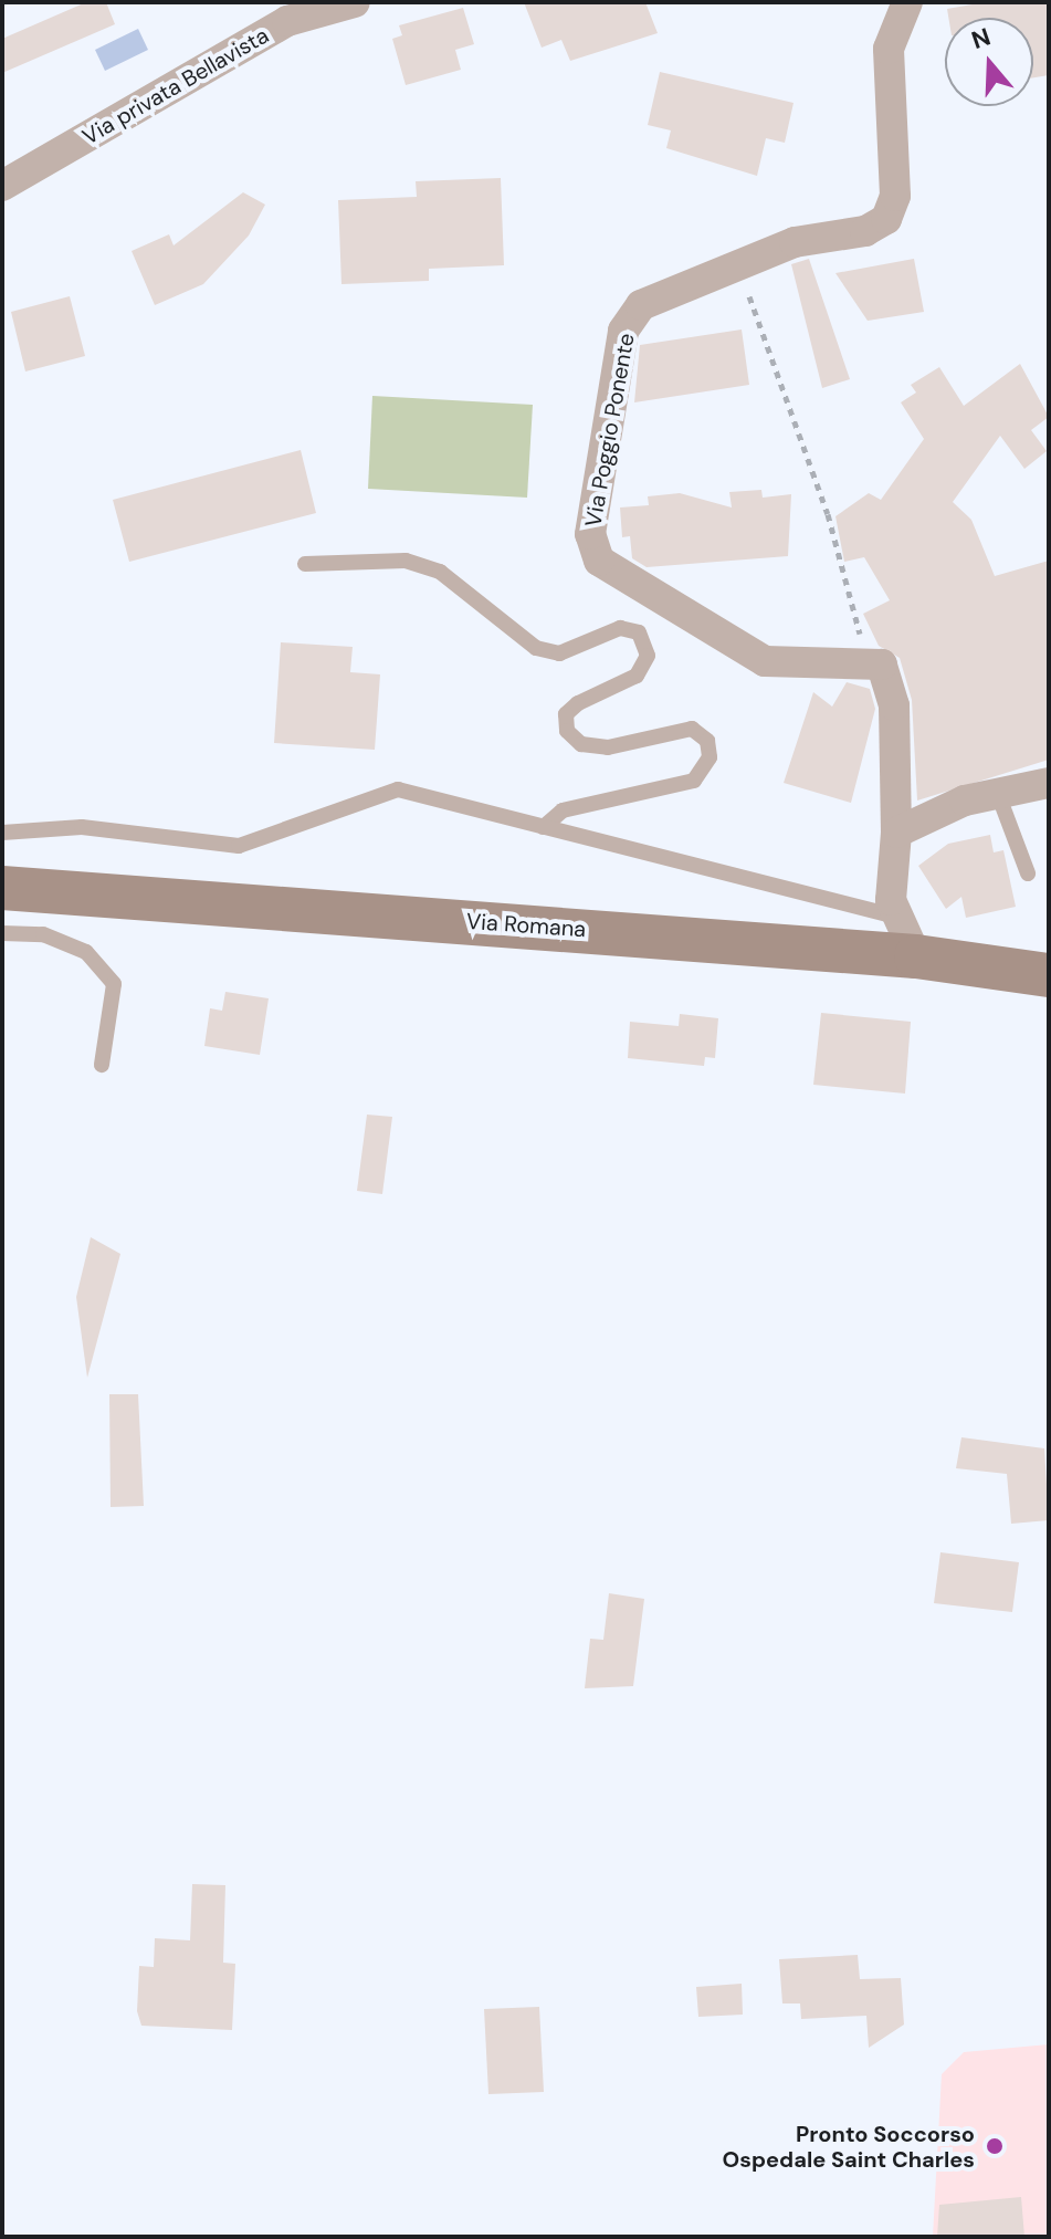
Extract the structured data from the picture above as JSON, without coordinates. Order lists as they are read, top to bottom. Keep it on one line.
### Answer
{"streets":{"street":["Via privata Bellavista","Via Poggio Ponente","Via Romana"]},"places":["Pronto Soccorso Ospedale Saint Charles"],"north":"top"}
